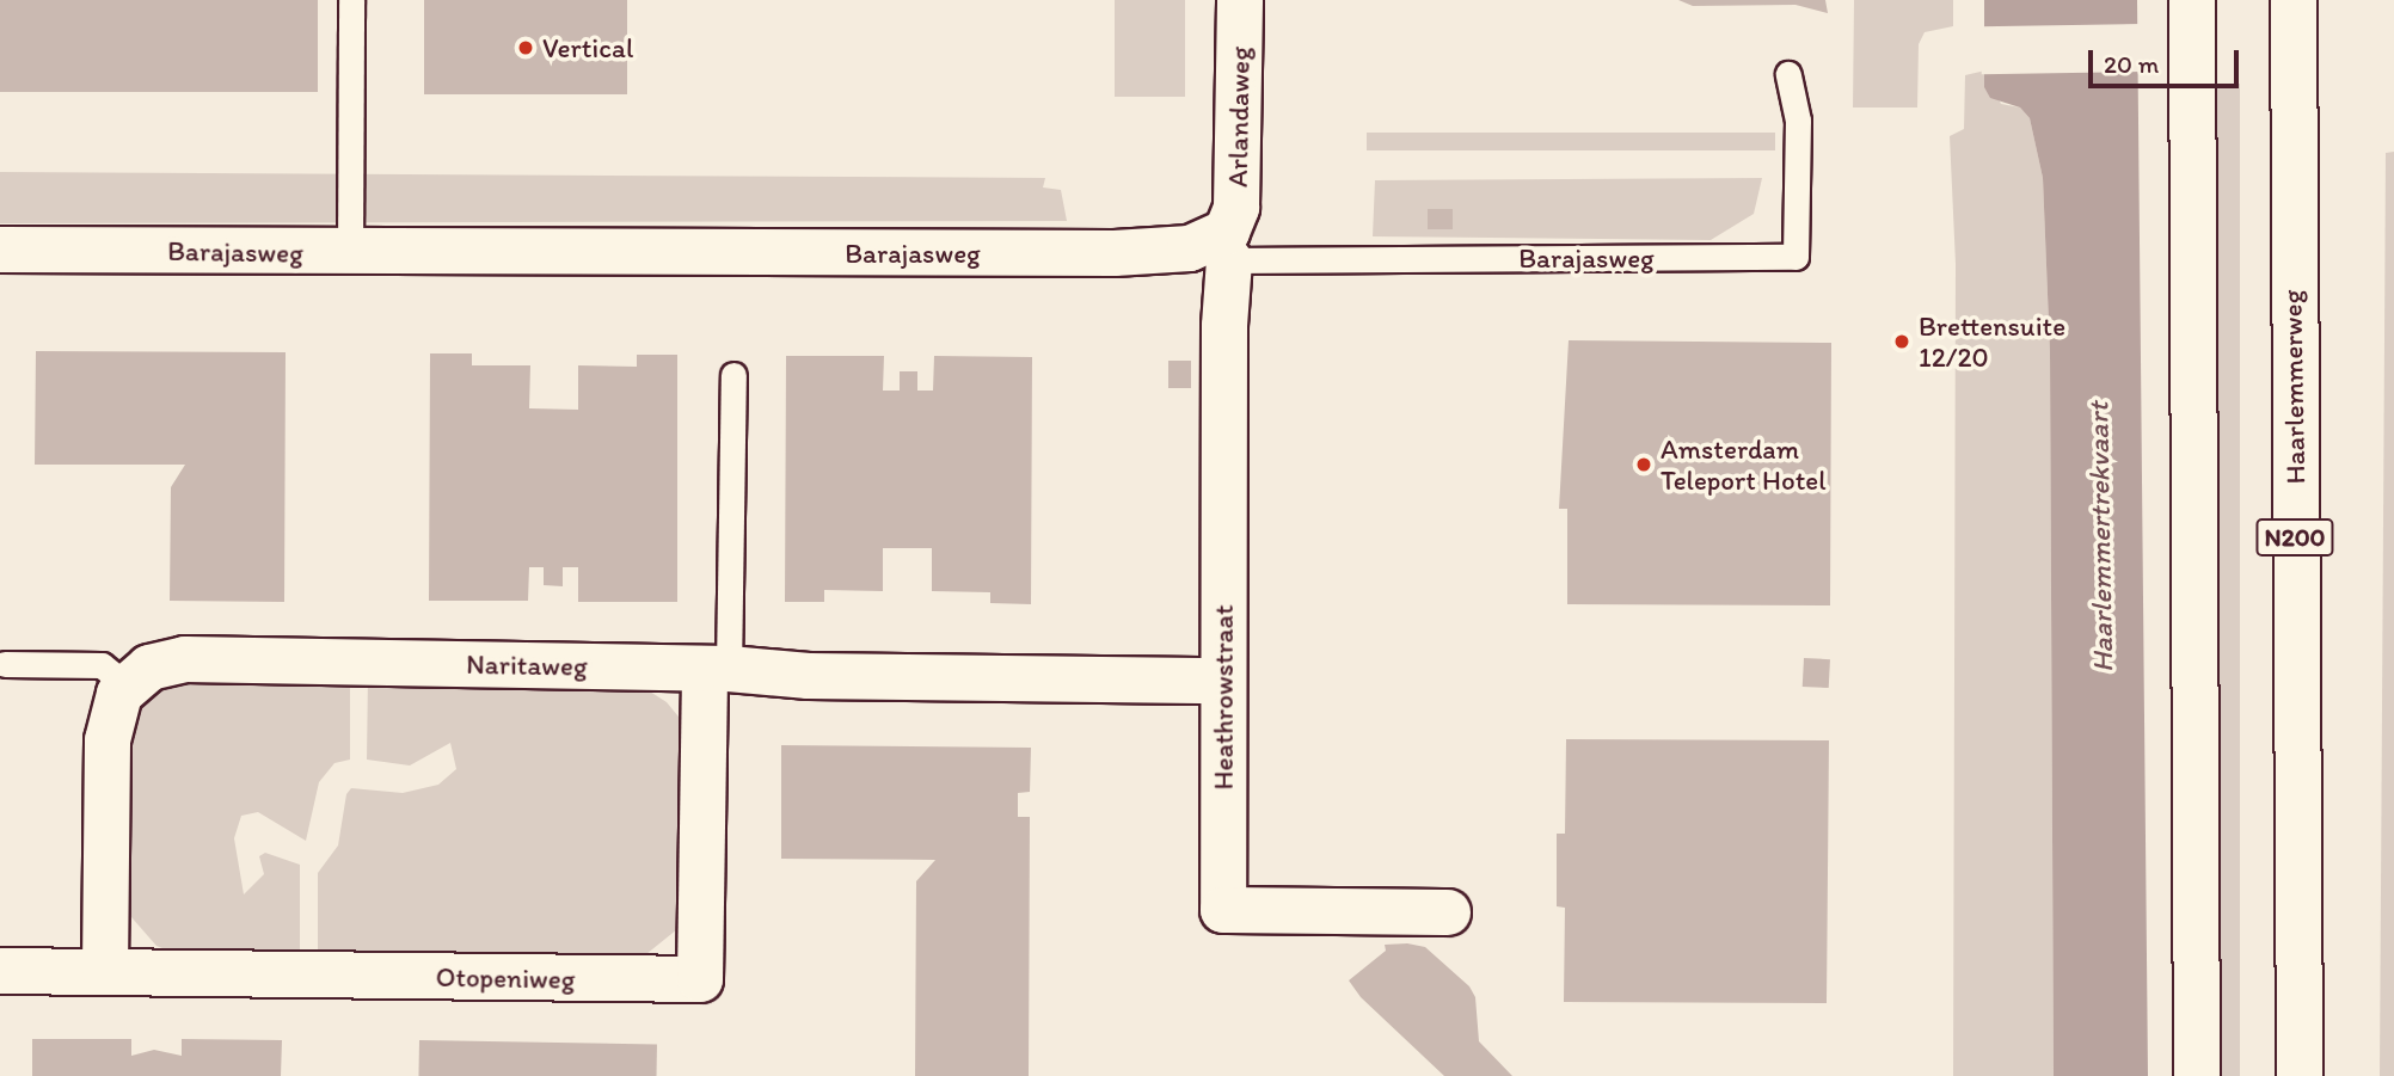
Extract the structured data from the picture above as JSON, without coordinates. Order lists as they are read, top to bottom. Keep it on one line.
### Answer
{"streets":{"street":["Arlandaweg","Barajasweg","Haarlemmerweg","N200","Naritaweg","Heathrowstraat","Otopeniweg"]},"crossings":[["Arlandaweg","Barajasweg"],["Arlandaweg","Heathrowstraat"],["Barajasweg","Heathrowstraat"],["Naritaweg","Heathrowstraat"],["Naritaweg","Otopeniweg"]],"water":["Haarlemmertrekvaart"],"places":["Vertical","Brettensuite 12/20","Amsterdam Teleport Hotel"],"scale_bar":"20 m"}
